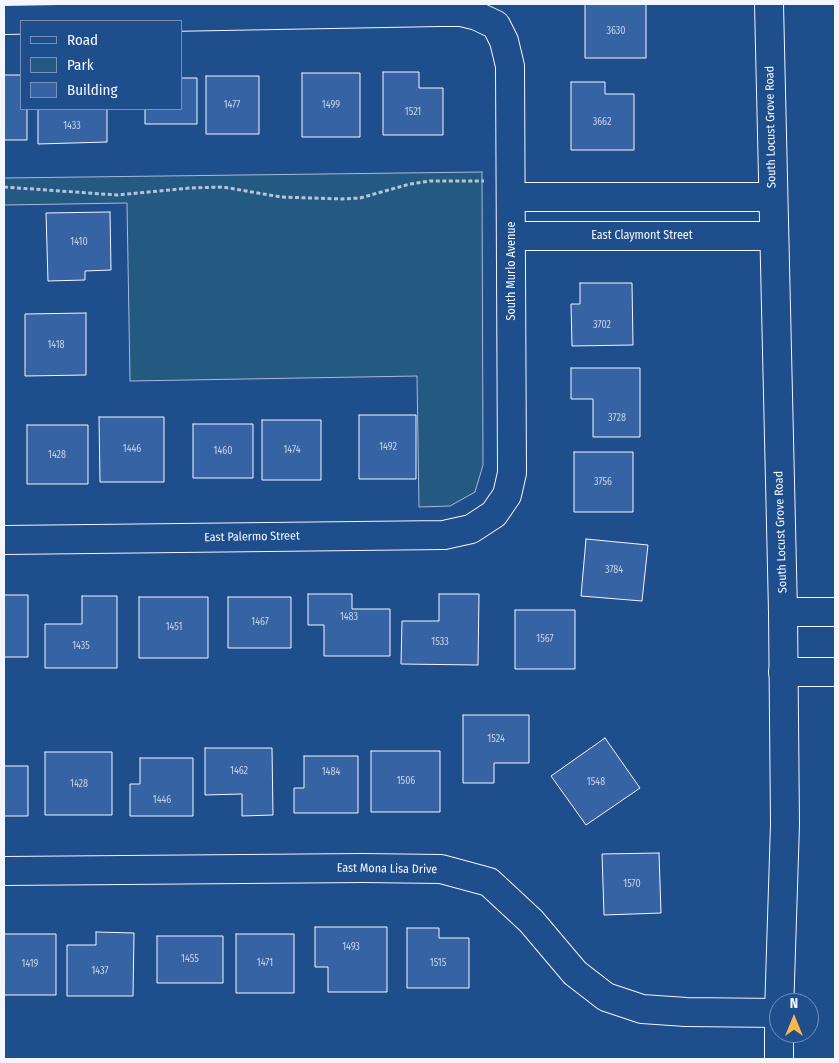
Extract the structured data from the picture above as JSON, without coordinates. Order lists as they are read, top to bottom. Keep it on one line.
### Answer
{"streets":{"street":["South Locust Grove Road","East Claymont Street","South Murlo Avenue","East Palermo Street","East Mona Lisa Drive"]},"crossings":[["South Locust Grove Road","East Claymont Street"],["East Claymont Street","South Murlo Avenue"],["South Murlo Avenue","East Palermo Street"]],"house_numbers":["3630","1477","1499","1521","3662","1433","1410","3702","1418","3728","1492","1446","1474","1460","1428","3756","3784","1483","1467","1451","1567","1533","1435","1524","1462","1484","1506","1548","1428","1446","1570","1493","1455","1471","1515","1419","1437"],"legend":["Road","Park","Building"],"north":"top"}
